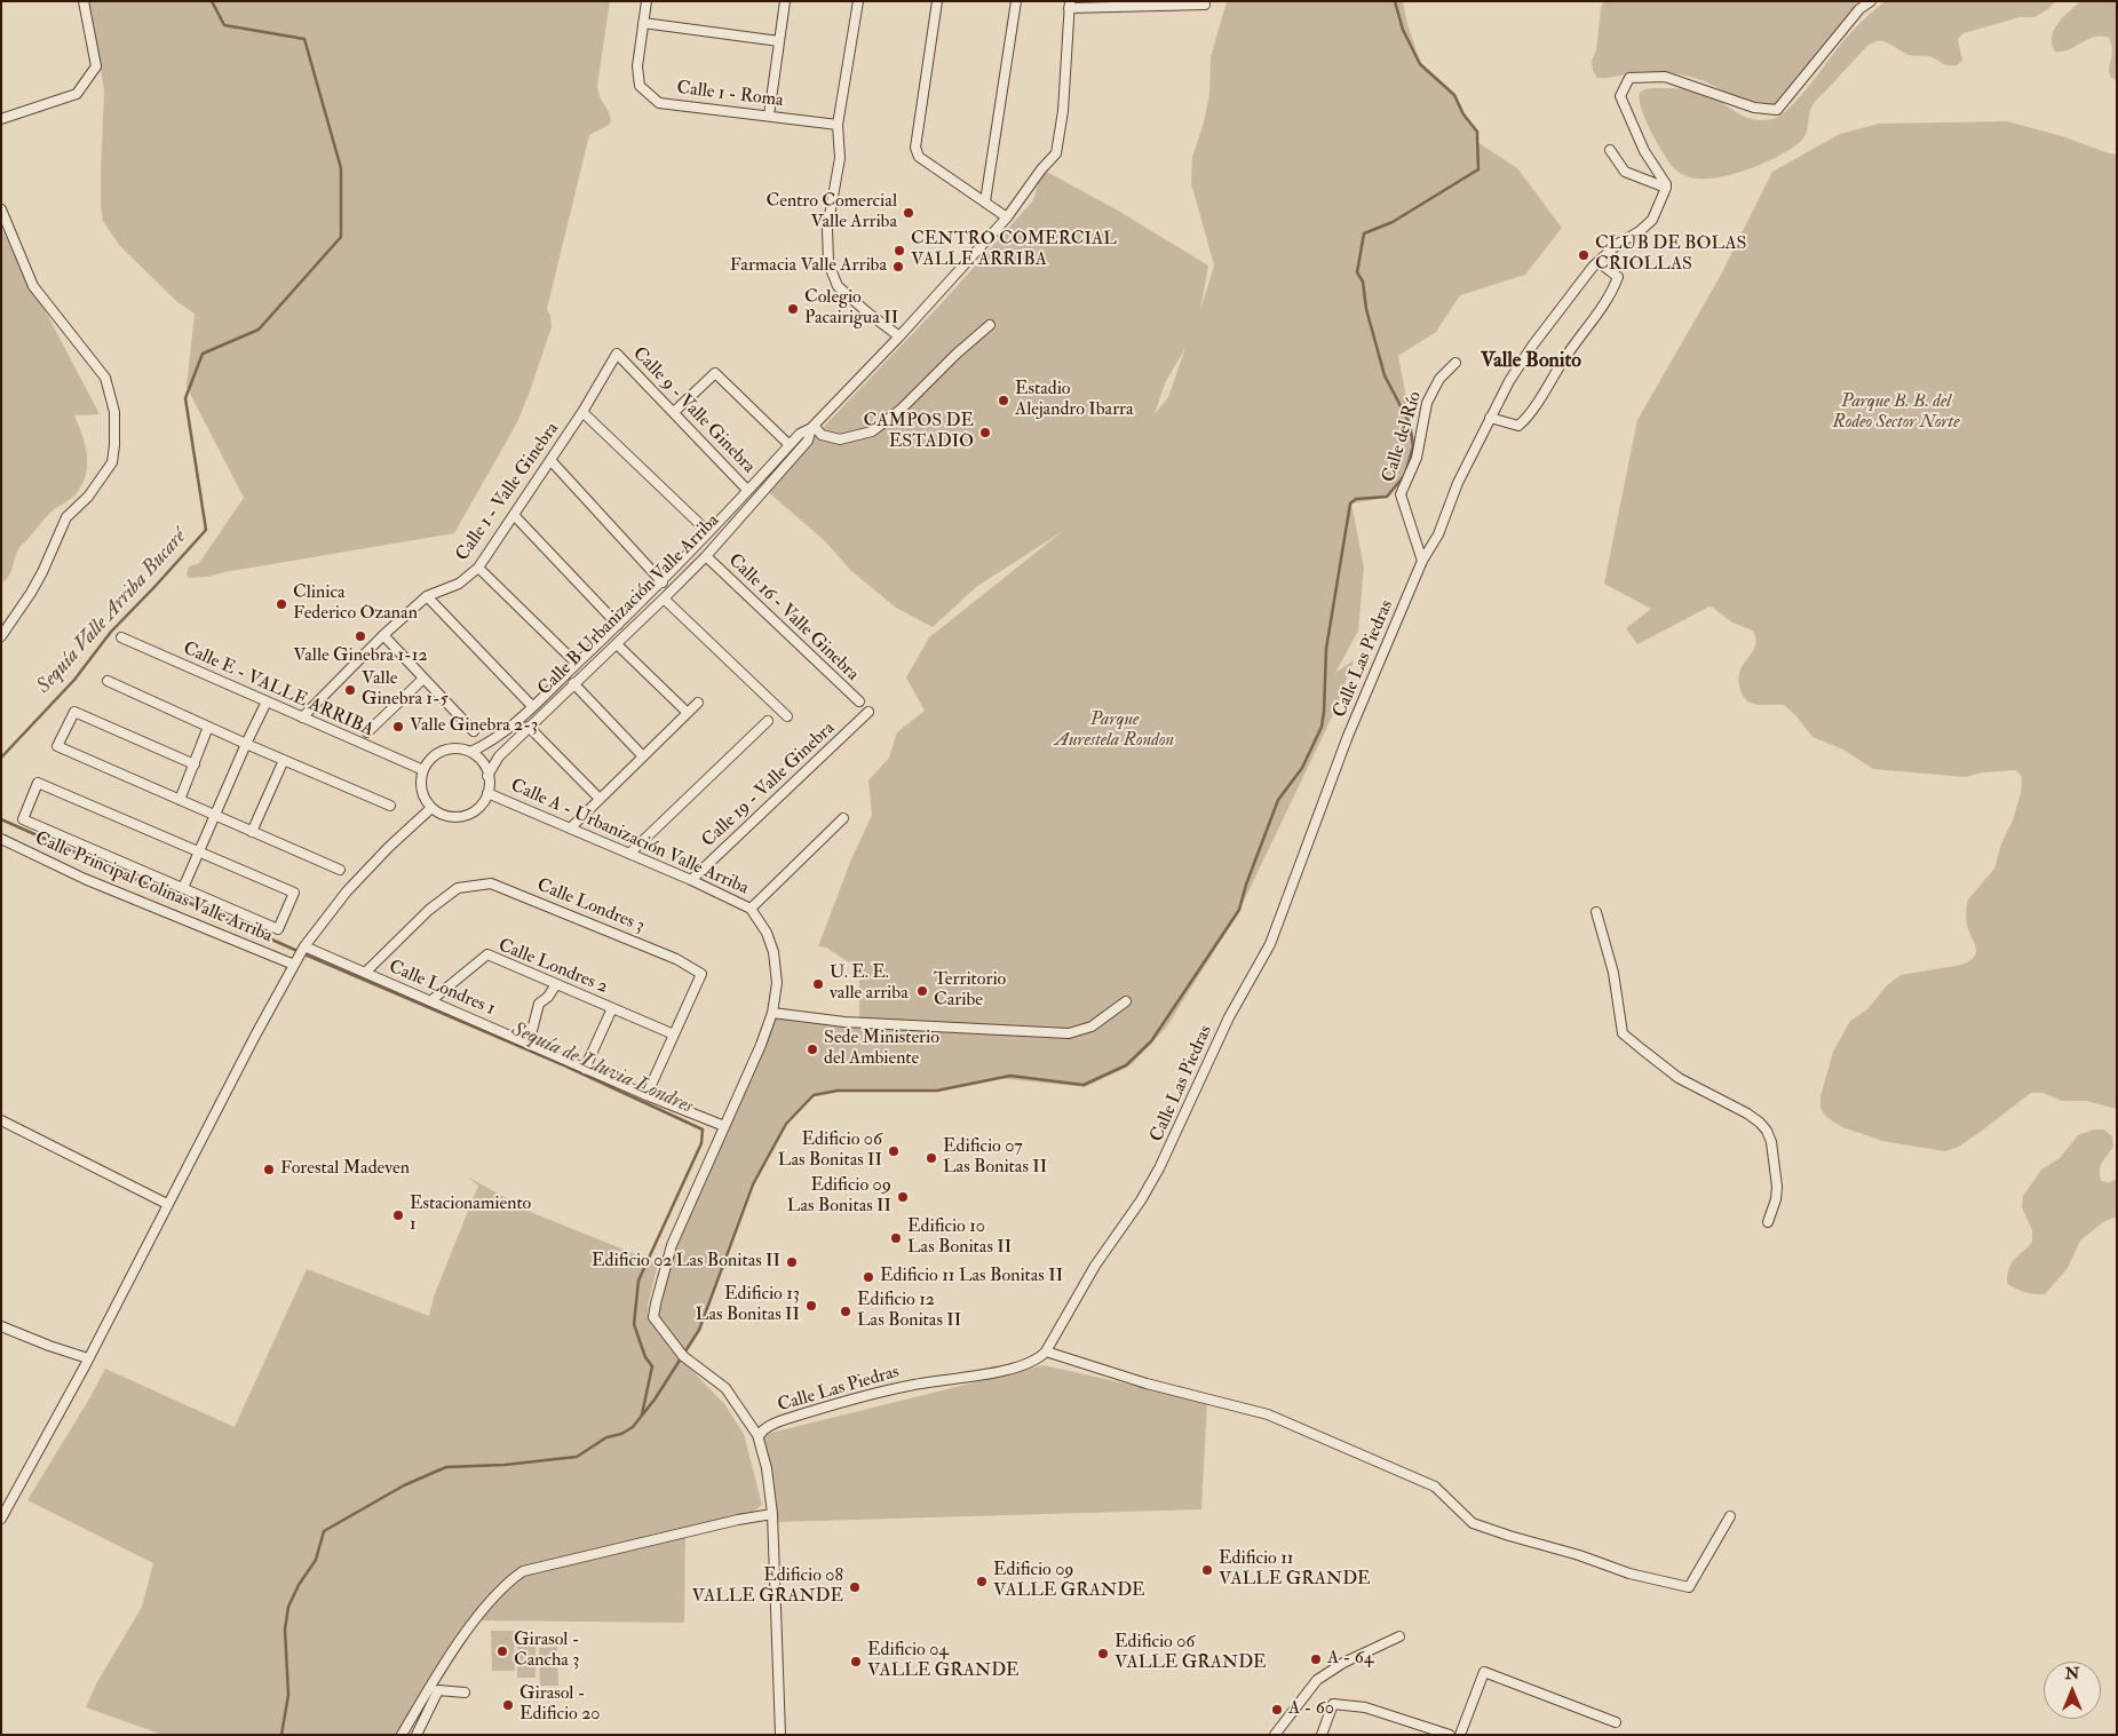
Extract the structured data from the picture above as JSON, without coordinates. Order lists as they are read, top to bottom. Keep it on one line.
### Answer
{"streets":{"street":["Calle 1 - Roma","Calle 9 - Valle Ginebra","Calle del Río","Calle 1 - Valle Ginebra","Calle B Urbanización Valle Arriba","Calle 16 - Valle Ginebra","Calle Las Piedras","Calle E - VALLE ARRIBA","Calle 19 - Valle Ginebra","Calle A - Urbanización Valle Arriba","Calle Principal Colinas Valle Arriba","Calle Londres 3","Calle Londres 2","Calle Londres 1"]},"crossings":[["Calle 9 - Valle Ginebra","Calle 1 - Valle Ginebra"],["Calle 9 - Valle Ginebra","Calle B Urbanización Valle Arriba"],["Calle del Río","Calle Las Piedras"],["Calle 1 - Valle Ginebra","Calle E - VALLE ARRIBA"],["Calle B Urbanización Valle Arriba","Calle 16 - Valle Ginebra"],["Calle B Urbanización Valle Arriba","Calle E - VALLE ARRIBA"],["Calle B Urbanización Valle Arriba","Calle A - Urbanización Valle Arriba"],["Calle Las Piedras","Calle A - Urbanización Valle Arriba"],["Calle E - VALLE ARRIBA","Calle A - Urbanización Valle Arriba"],["Calle 19 - Valle Ginebra","Calle A - Urbanización Valle Arriba"],["Calle A - Urbanización Valle Arriba","Calle Londres 1"],["Calle Londres 3","Calle Londres 2"],["Calle Londres 3","Calle Londres 1"],["Calle Londres 2","Calle Londres 1"]],"districts":["Valle Bonito"],"water":["Sequía Valle Arriba Bucaré","Sequía de Lluvia Londres"],"parks":["Parque B. B. del Rodeo Sector Norte","Parque Aurestela Rondon"],"places":["Centro Comercial Valle Arriba","CENTRO COMERCIAL VALLE ARRIBA","CLUB DE BOLAS CRIOLLAS","Farmacia Valle Arriba","Colegio Pacairigua II","Estadio Alejandro Ibarra","CAMPOS DE ESTADIO","Clinica Federico Ozanan","Valle Ginebra 1-12","Valle Ginebra 1-5","Valle Ginebra 2-3","U. E. E. valle arriba","Territorio Caribe","Sede Ministerio del Ambiente","Edificio 06 Las Bonitas II","Edificio 07 Las Bonitas II","Forestal Madeven","Edificio 09 Las Bonitas II","Estacionamiento 1","Edificio 10 Las Bonitas II","Edificio 02 Las Bonitas II","Edificio 11 Las Bonitas II","Edificio 13 Las Bonitas II","Edificio 12 Las Bonitas II","Edificio 11 VALLE GRANDE","Edificio 09 VALLE GRANDE","Edificio 08 VALLE GRANDE","Girasol - Cancha 3","Edificio 06 VALLE GRANDE","A - 64","Edificio 04 VALLE GRANDE","Girasol - Edificio 20","A - 60"],"north":"top"}
